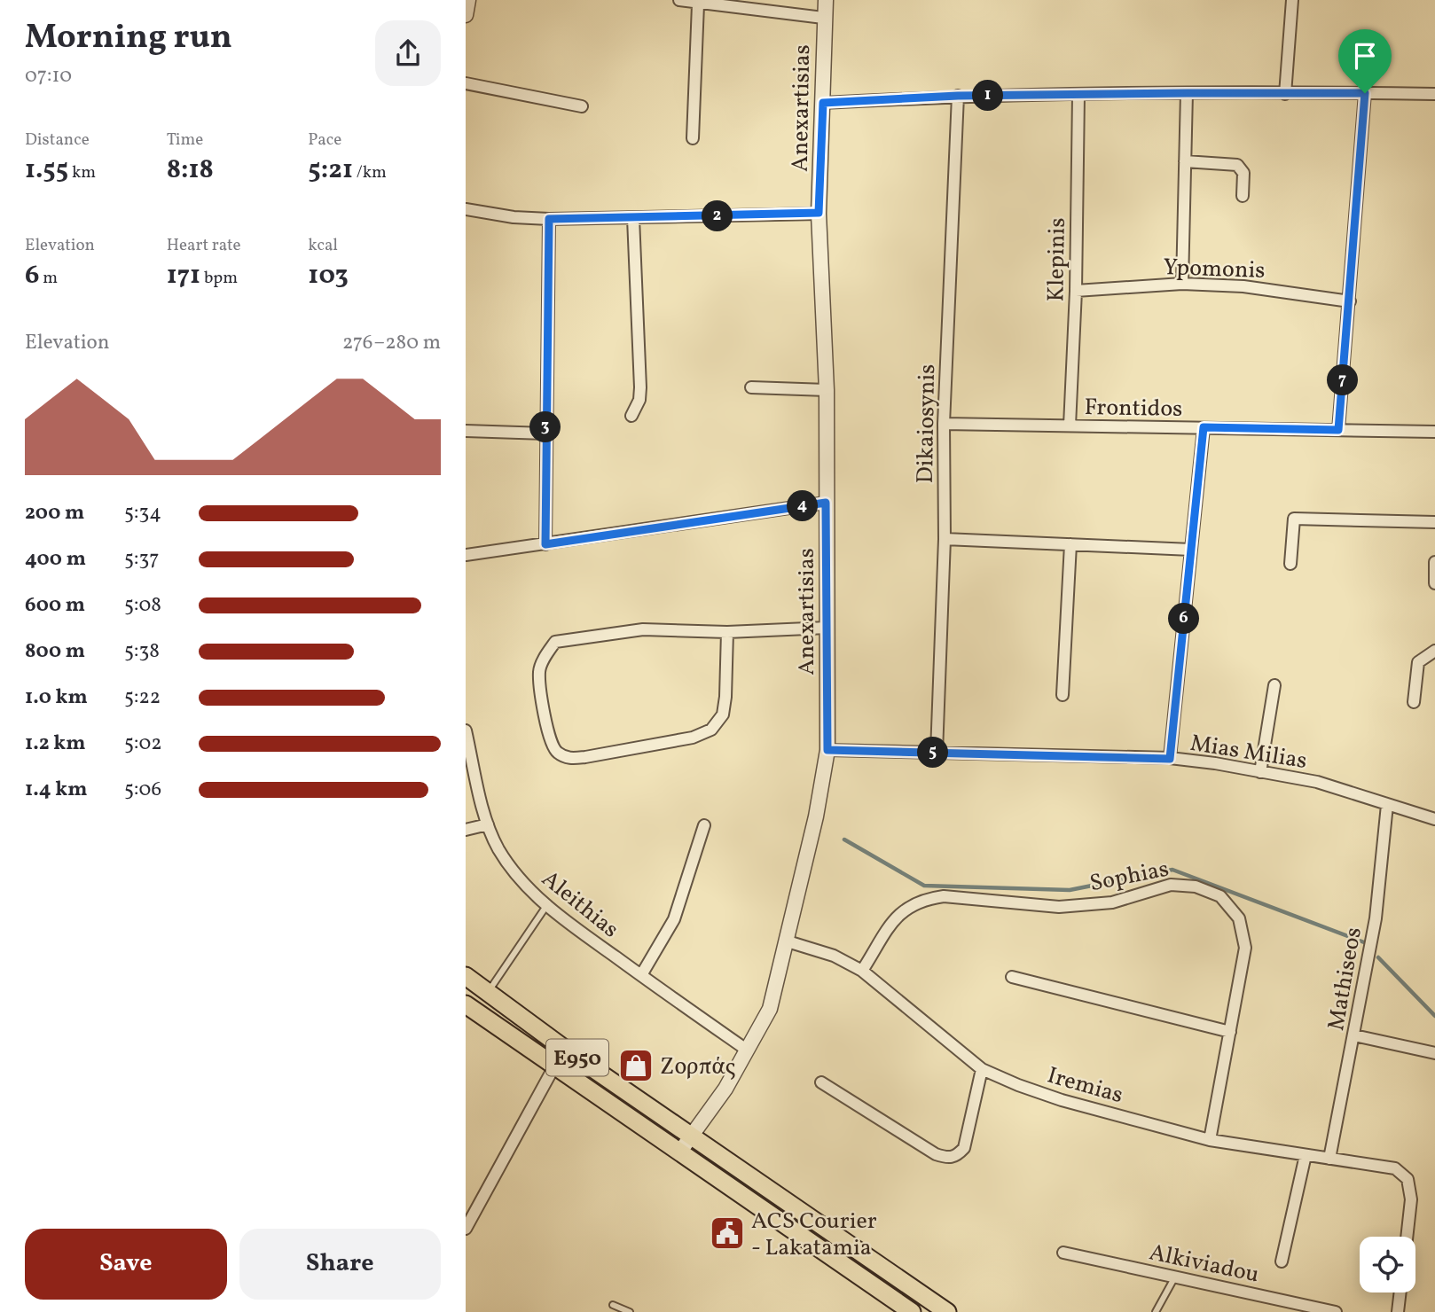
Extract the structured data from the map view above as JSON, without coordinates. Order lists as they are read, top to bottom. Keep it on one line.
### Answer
{"streets":{"main road":["E950"],"street":["Anexartisias","Klepinis","Ypomonis","Frontidos","Dikaiosynis","Mias Milias","Sophias","Aleithias","Mathiseos","Iremias","Alkiviadou"]},"crossings":[["Anexartisias","Mias Milias"],["Anexartisias","Aleithias"],["Anexartisias","E950"],["Anexartisias","Iremias"],["Klepinis","Ypomonis"],["Klepinis","Frontidos"],["Frontidos","Dikaiosynis"],["Dikaiosynis","Mias Milias"],["Mias Milias","Mathiseos"],["Sophias","Iremias"],["Mathiseos","Iremias"]],"places":{"shop":["Ζορπάς"],"public building":["ACS Courier - Lakatamia"]},"page":{"heading":["Morning run","07:10"],"pins":["1","2","7","3","4","6","5"],"stats":[["Distance","1.55 km"],["Time","8:18"],["Pace","5:21 /km"],["Elevation","6 m"],["Heart rate","171 bpm"],["kcal","103"]],"chart":["Elevation","276–280 m"],"list":[{"name":"200 m","note":"5:34"},{"name":"400 m","note":"5:37"},{"name":"600 m","note":"5:08"},{"name":"800 m","note":"5:38"},{"name":"1.0 km","note":"5:22"},{"name":"1.2 km","note":"5:02"},{"name":"1.4 km","note":"5:06"}],"buttons":["Save","Share"]}}
